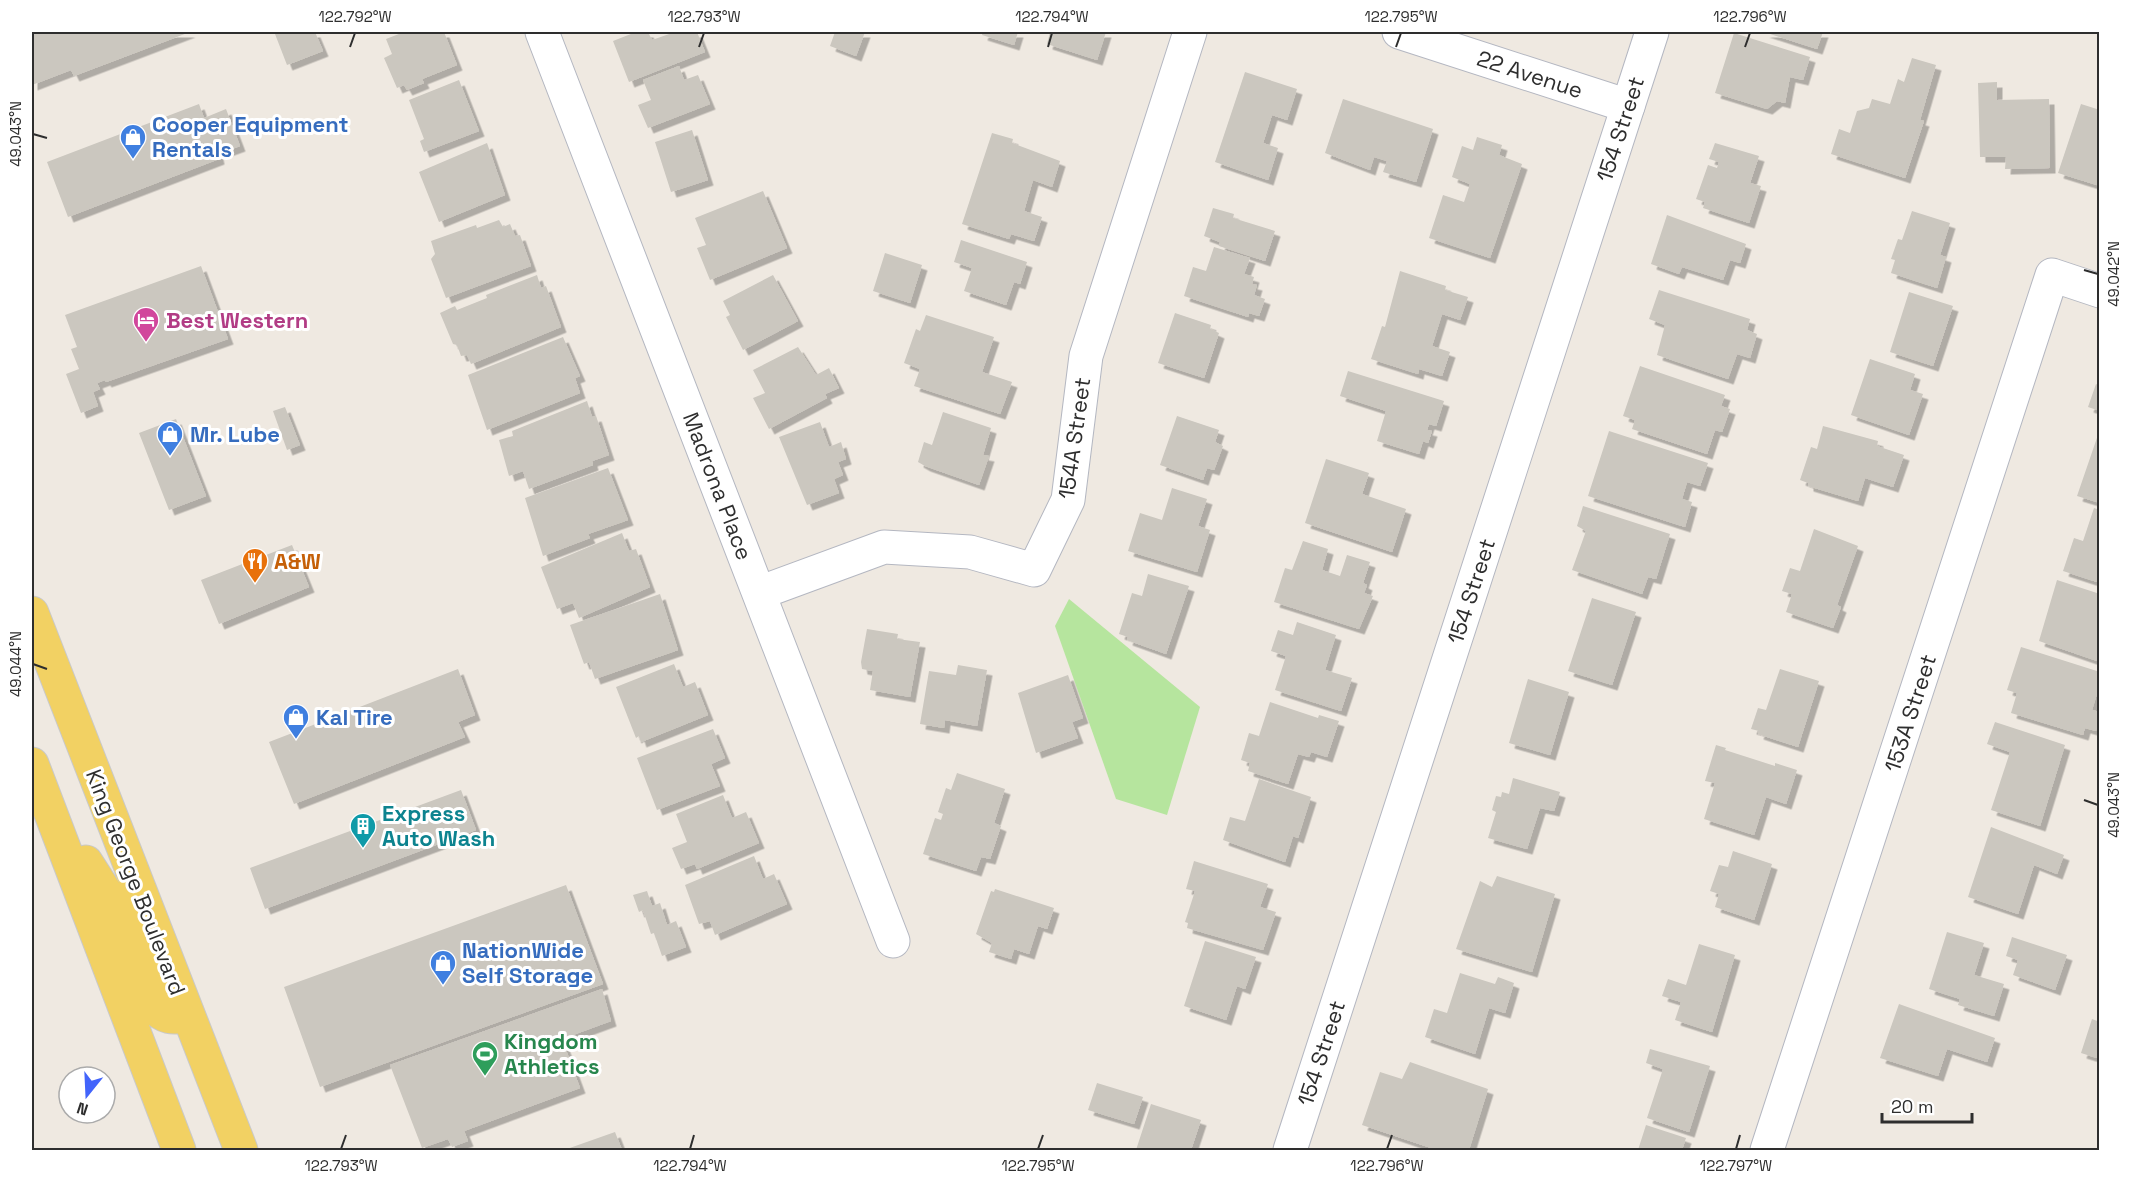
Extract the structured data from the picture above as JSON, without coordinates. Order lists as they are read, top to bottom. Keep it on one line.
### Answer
{"streets":{"main road":["King George Boulevard"],"street":["22 Avenue","154 Street","154A Street","Madrona Place","153A Street"]},"crossings":[["22 Avenue","154 Street"],["154A Street","Madrona Place"]],"places":{"shop":["Cooper Equipment Rentals","Mr. Lube","Kal Tire","NationWide Self Storage"],"hotel":["Best Western"],"restaurant":["A&W"],"building":["Express Auto Wash"],"sports":["Kingdom Athletics"]},"scale_bar":"20 m","north":"bottom","coordinates":["122.792°W","122.793°W","122.794°W","122.795°W","122.796°W","49.043°N","49.042°N","49.044°N","122.797°W"]}
